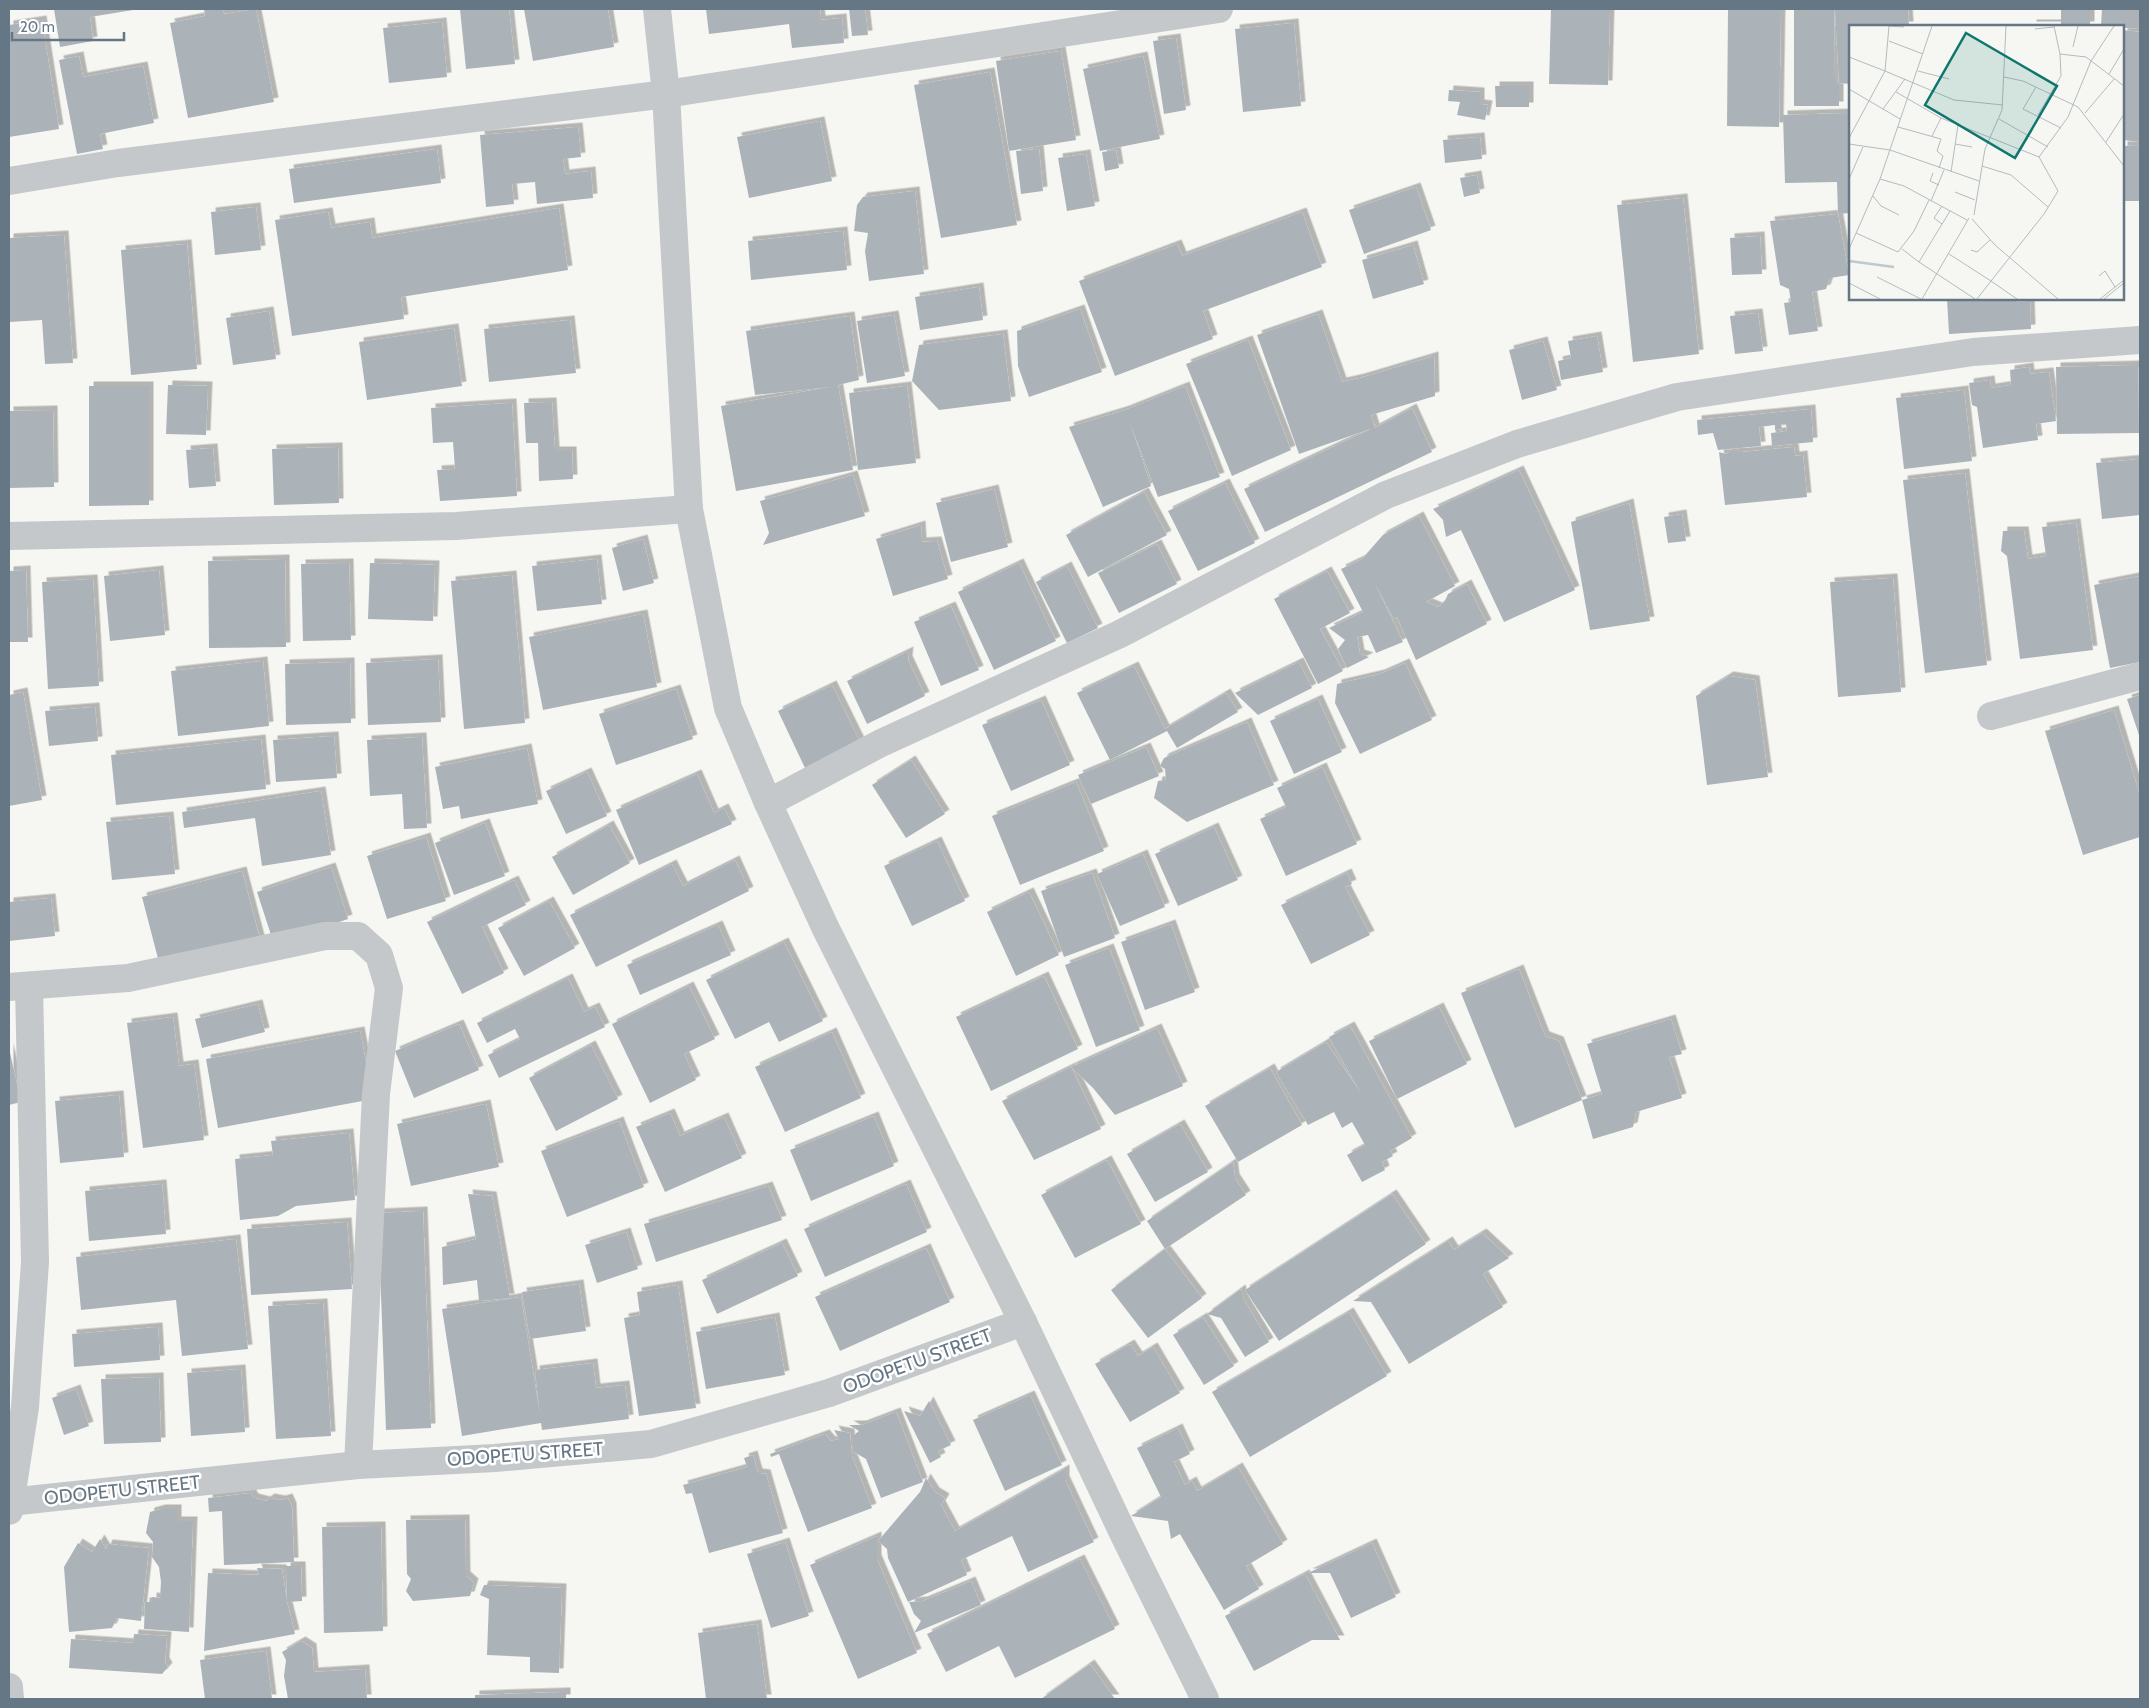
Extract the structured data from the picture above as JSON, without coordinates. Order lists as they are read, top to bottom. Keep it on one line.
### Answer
{"streets":{"street":["ODOPETU STREET"]},"scale_bar":"20 m"}
